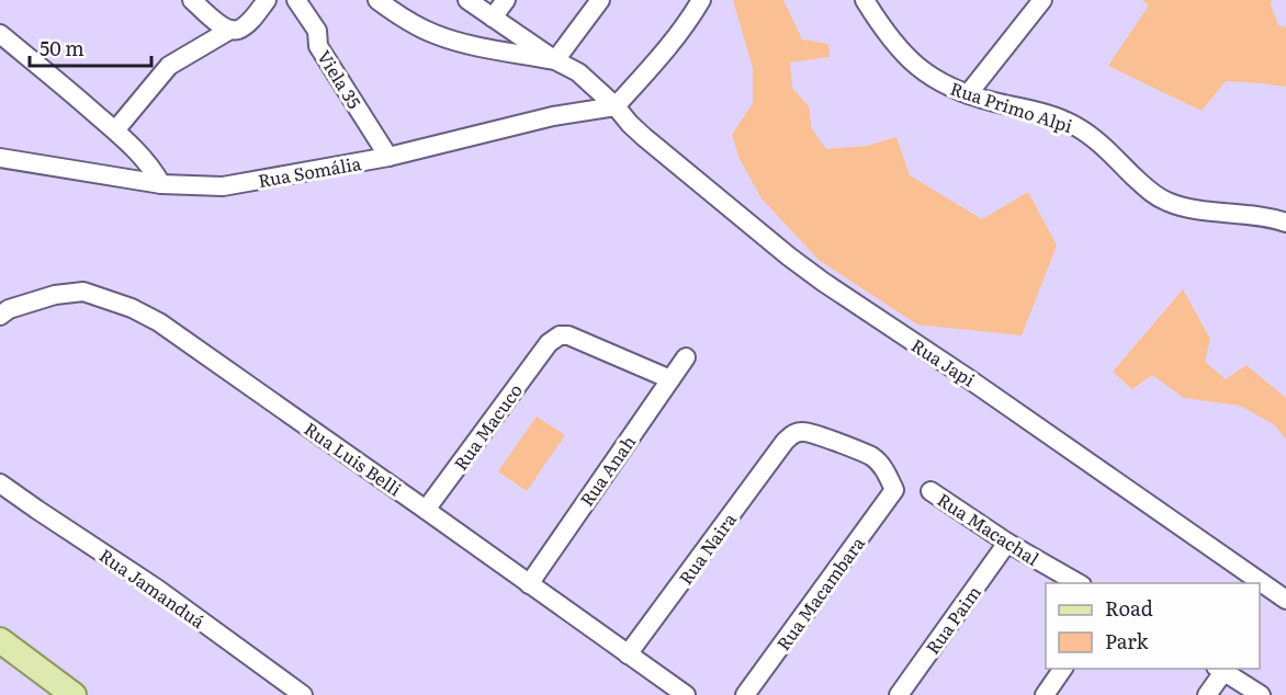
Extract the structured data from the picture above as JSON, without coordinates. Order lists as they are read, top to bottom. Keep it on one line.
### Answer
{"streets":{"street":["Viela 35","Rua Primo Alpi","Rua Somália","Rua Japi","Rua Macuco","Rua Luis Belli","Rua Anah","Rua Macachal","Rua Naira","Rua Jamanduá","Rua Macambara","Rua Paim"]},"crossings":[["Viela 35","Rua Somália"],["Rua Somália","Rua Japi"],["Rua Macuco","Rua Luis Belli"],["Rua Macuco","Rua Anah"],["Rua Luis Belli","Rua Anah"],["Rua Luis Belli","Rua Naira"],["Rua Macachal","Rua Paim"],["Rua Naira","Rua Macambara"]],"legend":["Road","Park"],"scale_bar":"50 m"}
